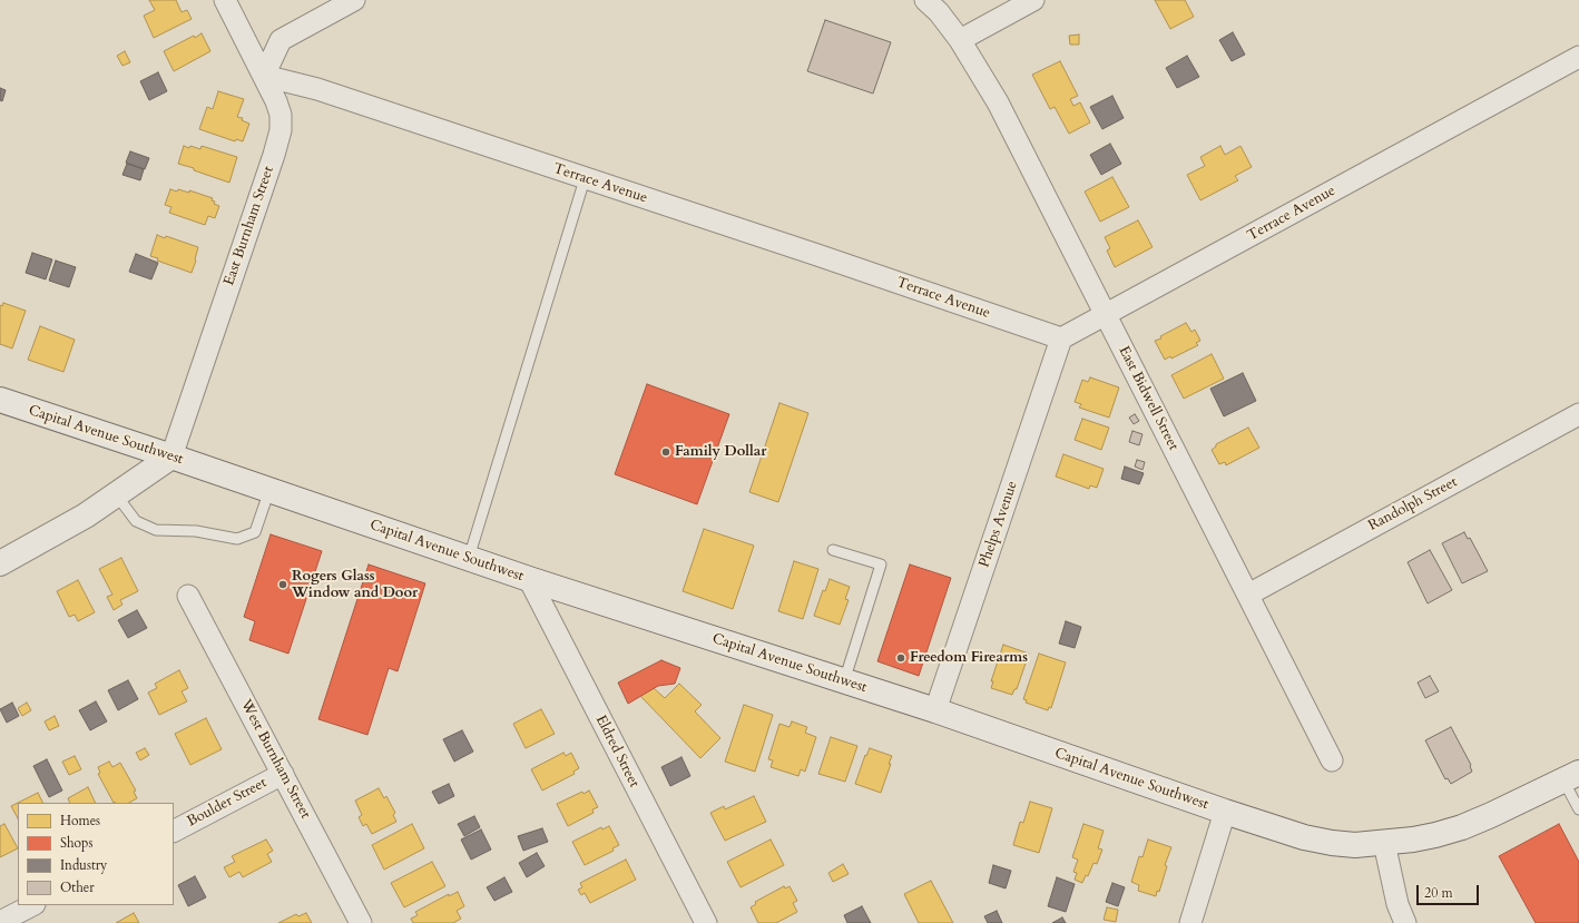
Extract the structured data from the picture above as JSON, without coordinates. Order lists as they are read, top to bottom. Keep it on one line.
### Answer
{"streets":{"main road":["Capital Avenue Southwest"],"street":["Terrace Avenue","East Burnham Street","East Bidwell Street","Randolph Street","Phelps Avenue","Eldred Street","West Burnham Street","Boulder Street"]},"crossings":[["Terrace Avenue","East Burnham Street"],["Terrace Avenue","East Bidwell Street"],["Terrace Avenue","Phelps Avenue"],["East Burnham Street","Capital Avenue Southwest"],["East Bidwell Street","Randolph Street"],["Capital Avenue Southwest","Phelps Avenue"],["Capital Avenue Southwest","Eldred Street"],["West Burnham Street","Boulder Street"]],"places":["Family Dollar","Rogers Glass Window and Door","Freedom Firearms"],"legend":["Homes","Shops","Industry","Other"],"scale_bar":"20 m"}
